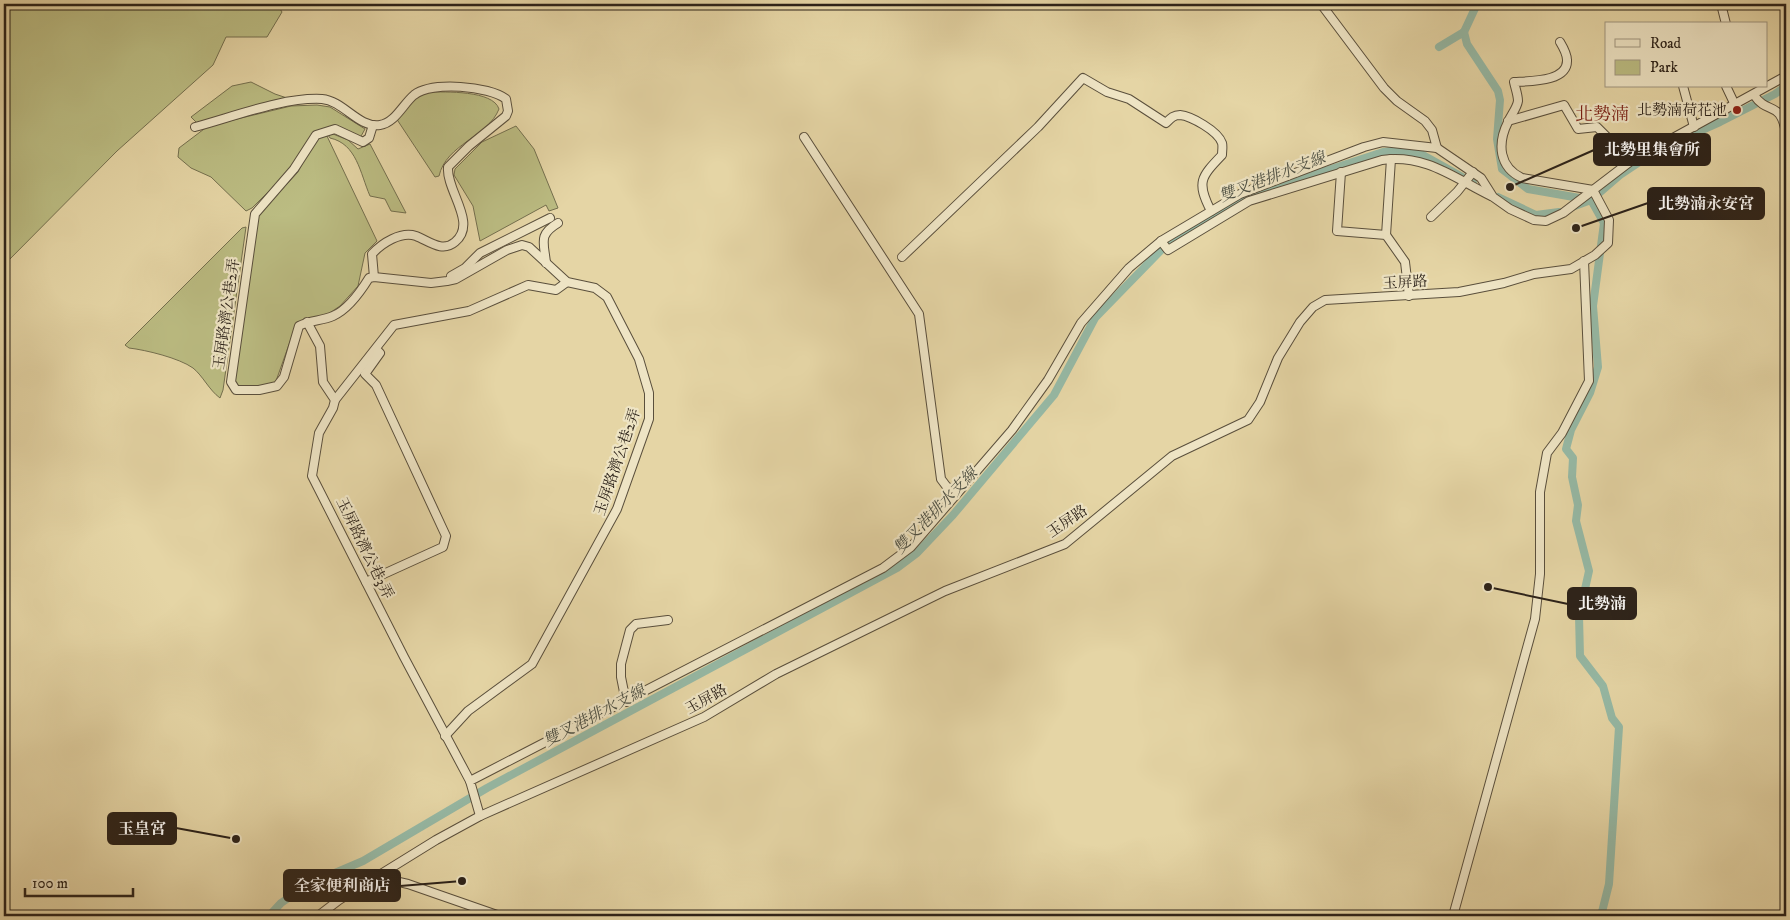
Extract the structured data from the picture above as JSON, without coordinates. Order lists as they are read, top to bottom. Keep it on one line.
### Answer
{"streets":{"street":["玉屏路","玉屏路濟公巷2弄","玉屏路濟公巷3弄"]},"crossings":[["玉屏路濟公巷2弄","玉屏路濟公巷3弄"]],"districts":["北勢湳"],"water":["雙叉港排水支線"],"places":["北勢湳荷花池","北勢里集會所","北勢湳永安宮","北勢湳","玉皇宮","全家便利商店"],"legend":["Road","Park"],"scale_bar":"100 m"}
